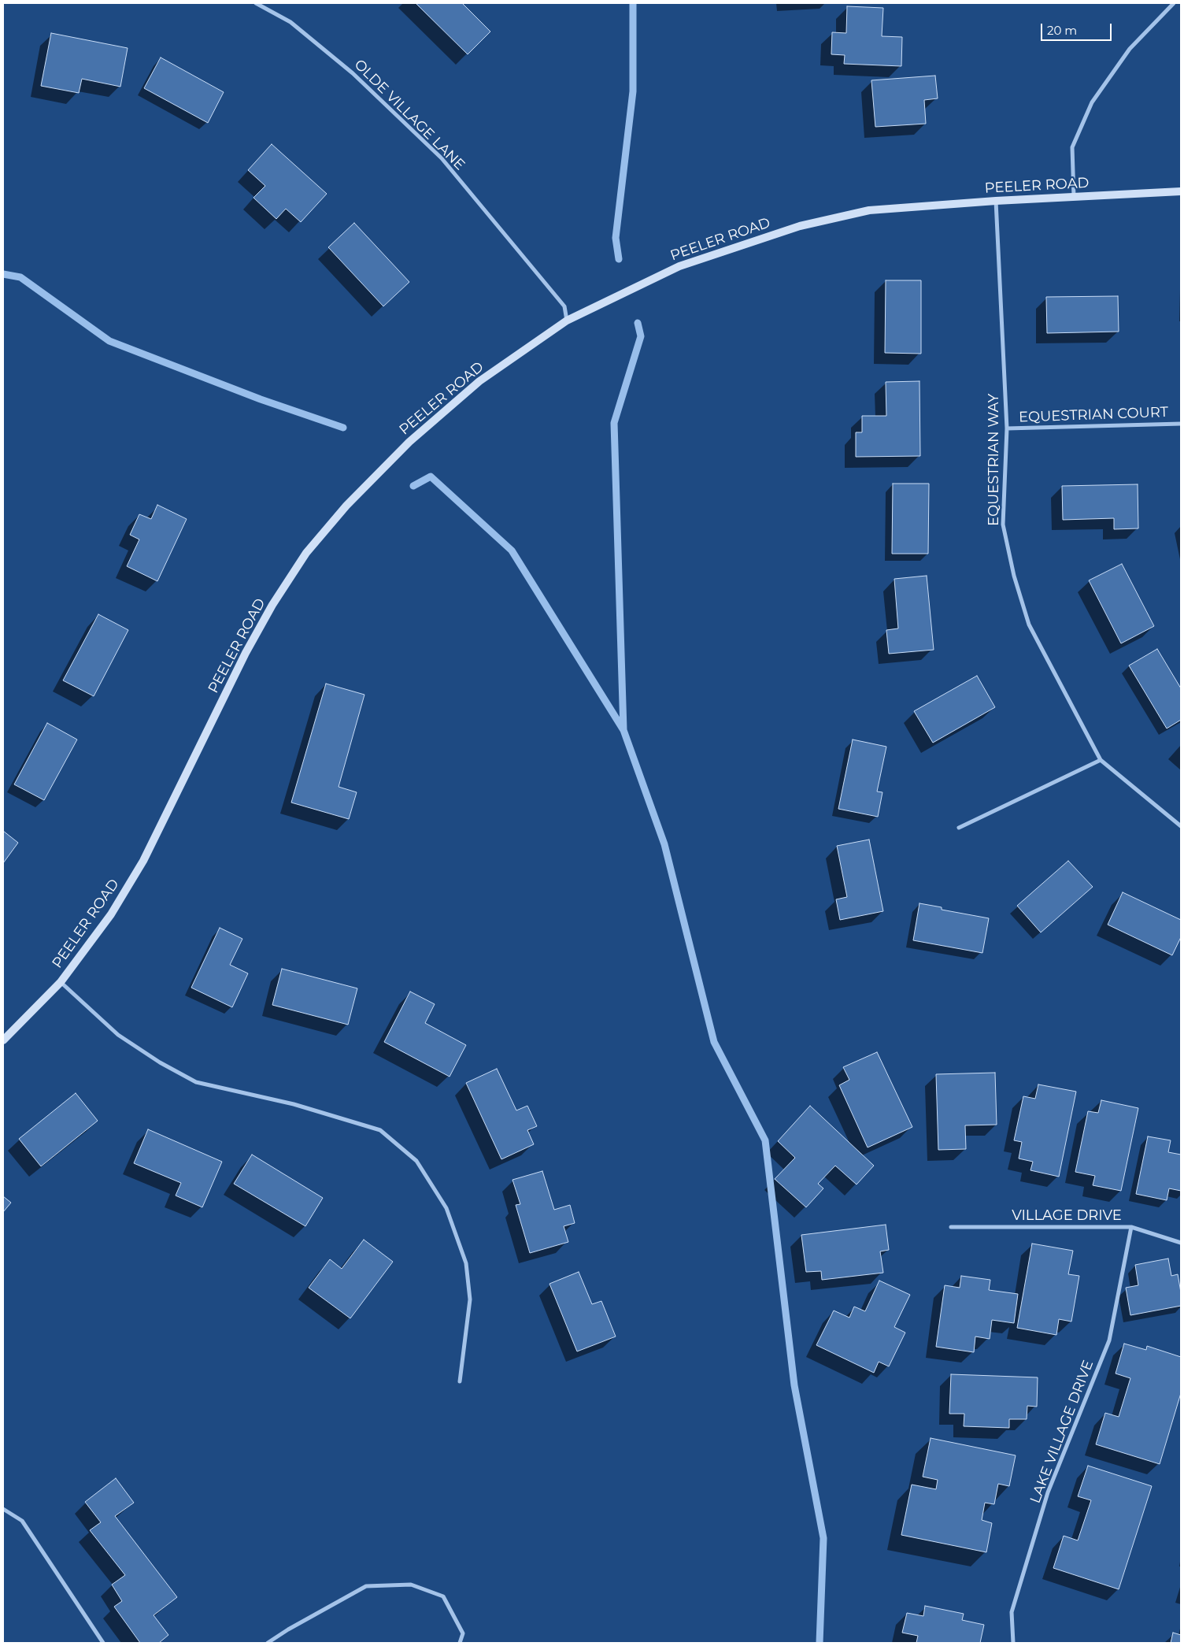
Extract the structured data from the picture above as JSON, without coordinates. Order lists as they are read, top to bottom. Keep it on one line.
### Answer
{"streets":{"street":["OLDE VILLAGE LANE","PEELER ROAD","EQUESTRIAN COURT","EQUESTRIAN WAY","VILLAGE DRIVE","LAKE VILLAGE DRIVE"]},"crossings":[["OLDE VILLAGE LANE","PEELER ROAD"],["PEELER ROAD","EQUESTRIAN WAY"],["EQUESTRIAN COURT","EQUESTRIAN WAY"],["VILLAGE DRIVE","LAKE VILLAGE DRIVE"]],"scale_bar":"20 m"}
